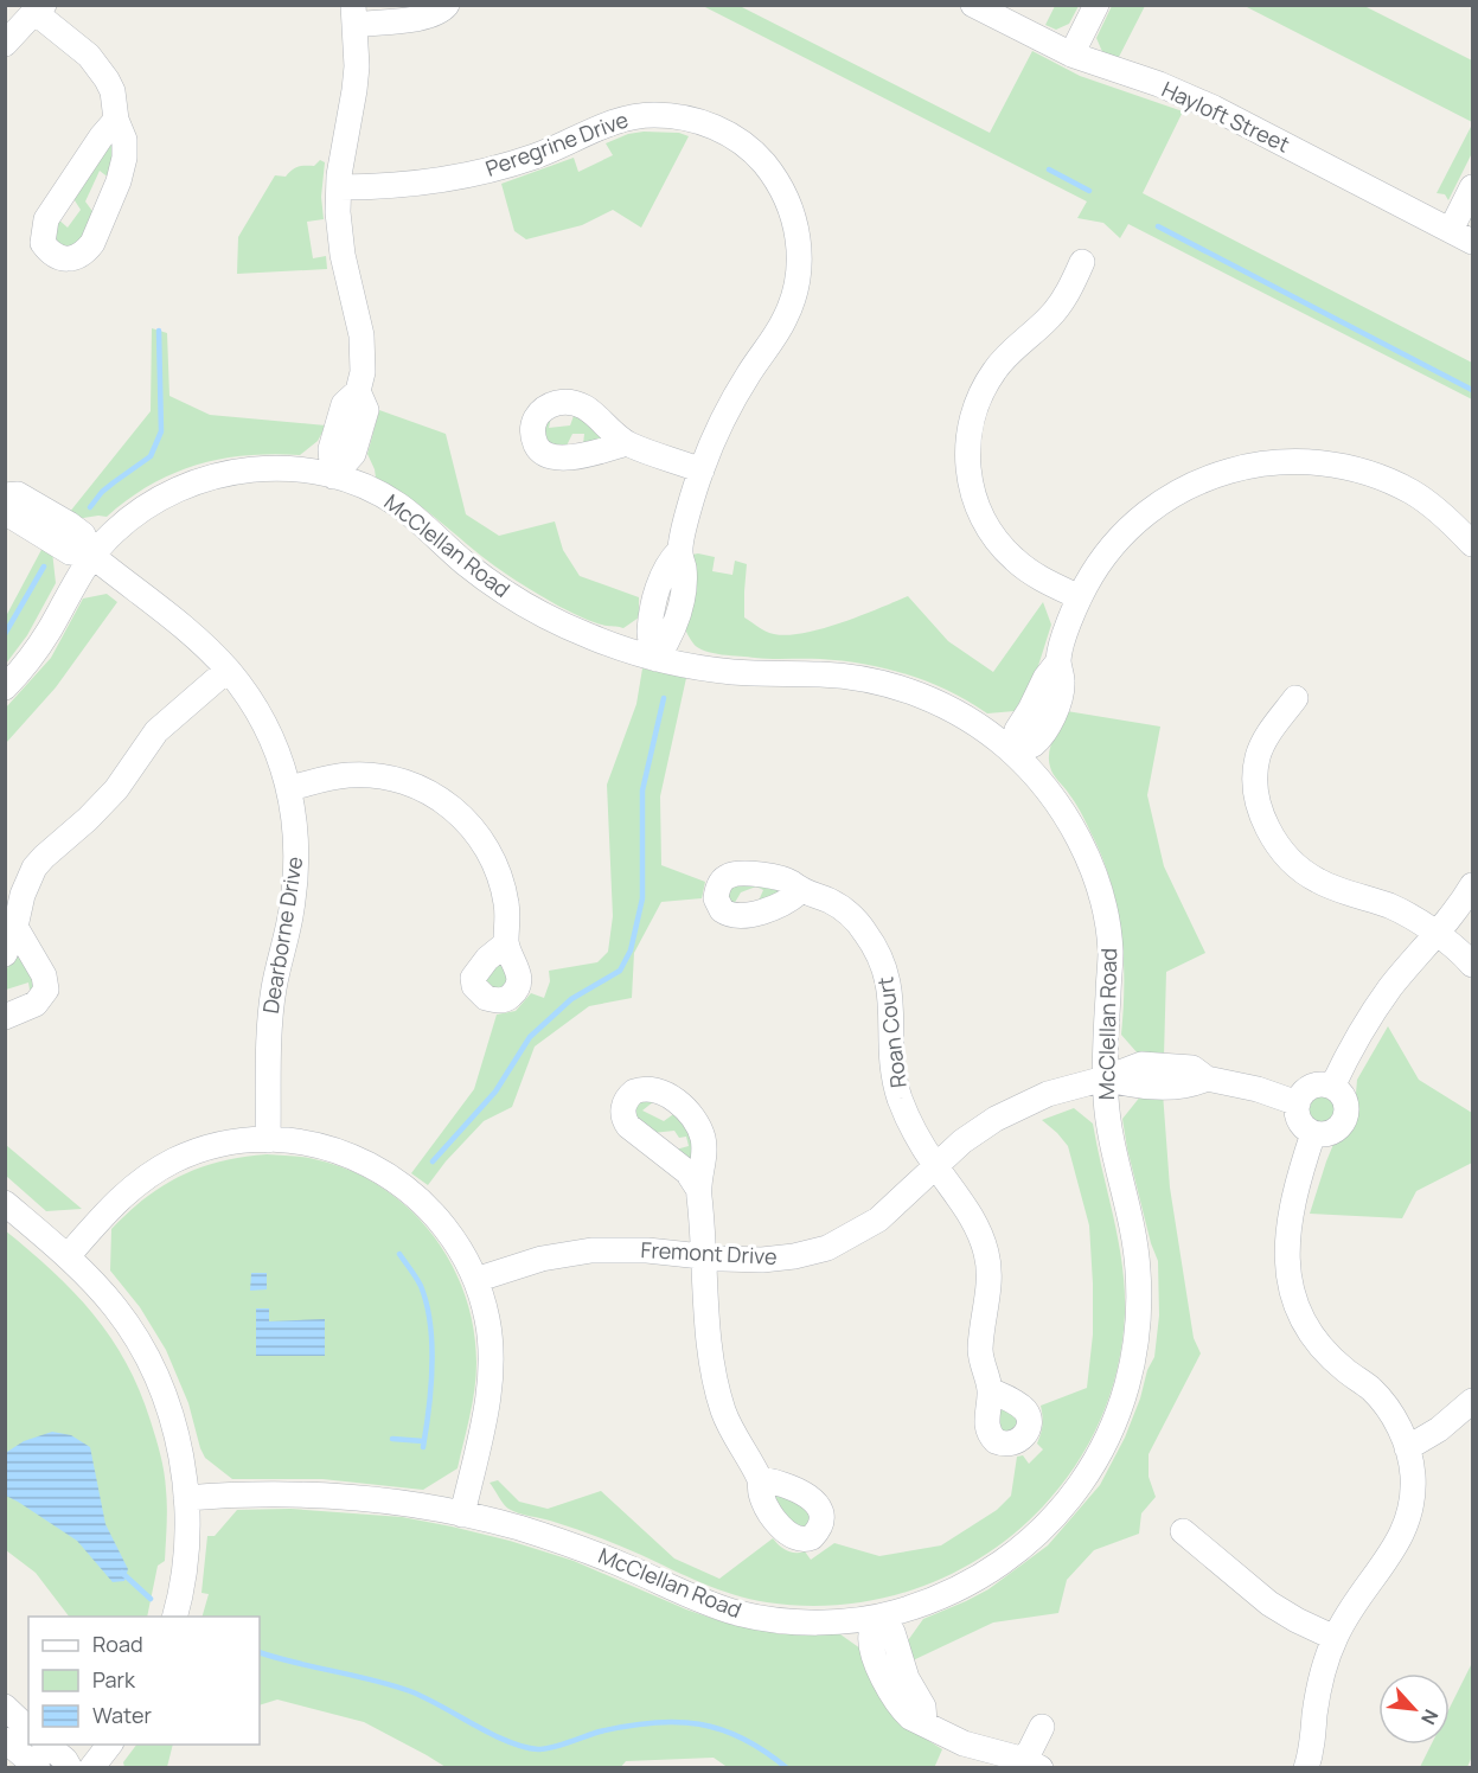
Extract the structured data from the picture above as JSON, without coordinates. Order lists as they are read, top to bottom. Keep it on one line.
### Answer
{"streets":{"street":["Hayloft Street","Peregrine Drive","McClellan Road","Dearborne Drive","Roan Court","Fremont Drive"]},"crossings":[["Peregrine Drive","McClellan Road"],["McClellan Road","Dearborne Drive"],["McClellan Road","Fremont Drive"],["Roan Court","Fremont Drive"]],"legend":["Road","Park","Water"],"north":"bottom right"}
